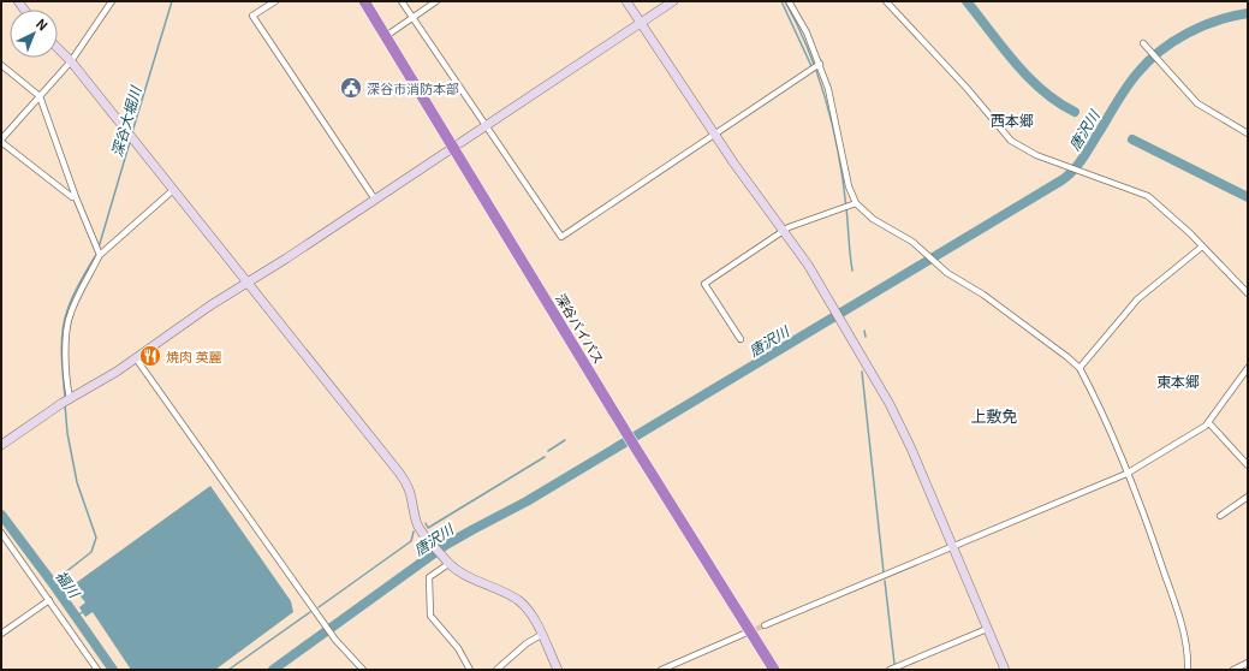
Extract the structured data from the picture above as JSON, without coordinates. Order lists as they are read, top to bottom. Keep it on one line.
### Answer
{"streets":{"highway":["深谷バイパス"]},"districts":["西本郷","東本郷","上敷免"],"water":["深谷大堀川","唐沢川","福川"],"places":{"public building":["深谷市消防本部"],"restaurant":["焼肉 英麗"]},"north":"top right"}
